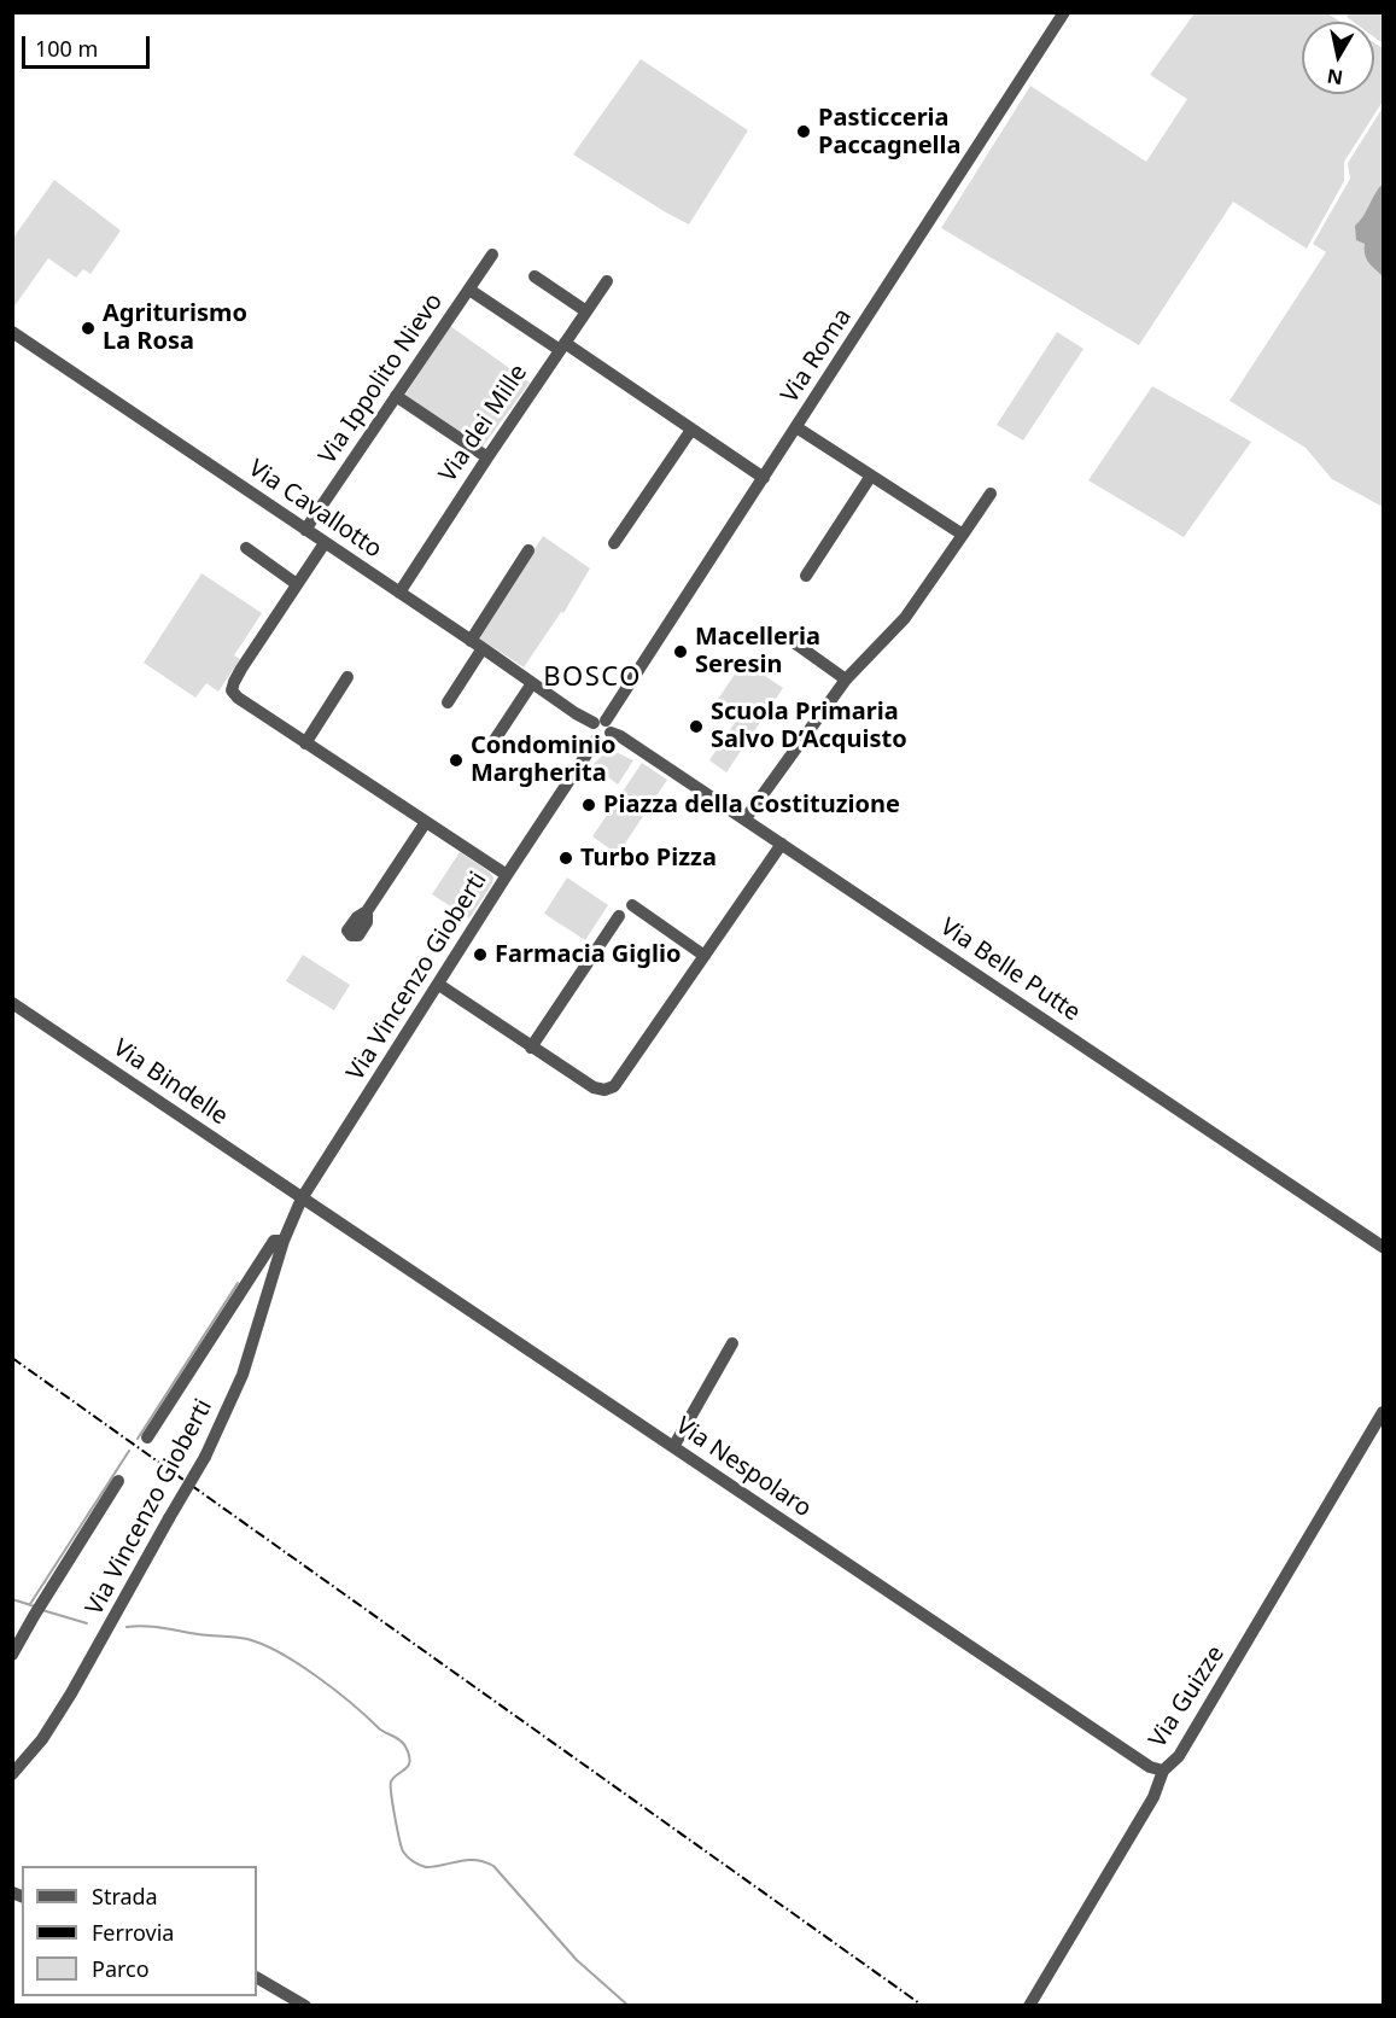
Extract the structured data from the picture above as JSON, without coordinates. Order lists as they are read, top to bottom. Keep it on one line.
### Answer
{"streets":{"street":["Via Roma","Via Ippolito Nievo","Via dei Mille","Via Cavallotto","Via Belle Putte","Via Vincenzo Gioberti","Via Bindelle","Via Nespolaro","Via Guizze"]},"crossings":[["Via Roma","Via Ippolito Nievo"],["Via Roma","Via Cavallotto"],["Via Roma","Via Belle Putte"],["Via Roma","Via Vincenzo Gioberti"],["Via Ippolito Nievo","Via dei Mille"],["Via Ippolito Nievo","Via Cavallotto"],["Via dei Mille","Via Cavallotto"],["Via Cavallotto","Via Belle Putte"],["Via Cavallotto","Via Vincenzo Gioberti"],["Via Belle Putte","Via Vincenzo Gioberti"],["Via Vincenzo Gioberti","Via Bindelle"],["Via Vincenzo Gioberti","Via Nespolaro"],["Via Bindelle","Via Nespolaro"],["Via Nespolaro","Via Guizze"]],"districts":["BOSCO"],"places":["Pasticceria Paccagnella","Agriturismo La Rosa","Macelleria Seresin","Scuola Primaria Salvo D’Acquisto","Condominio Margherita","Piazza della Costituzione","Turbo Pizza","Farmacia Giglio"],"legend":["Strada","Ferrovia","Parco"],"scale_bar":"100 m","north":"bottom"}
